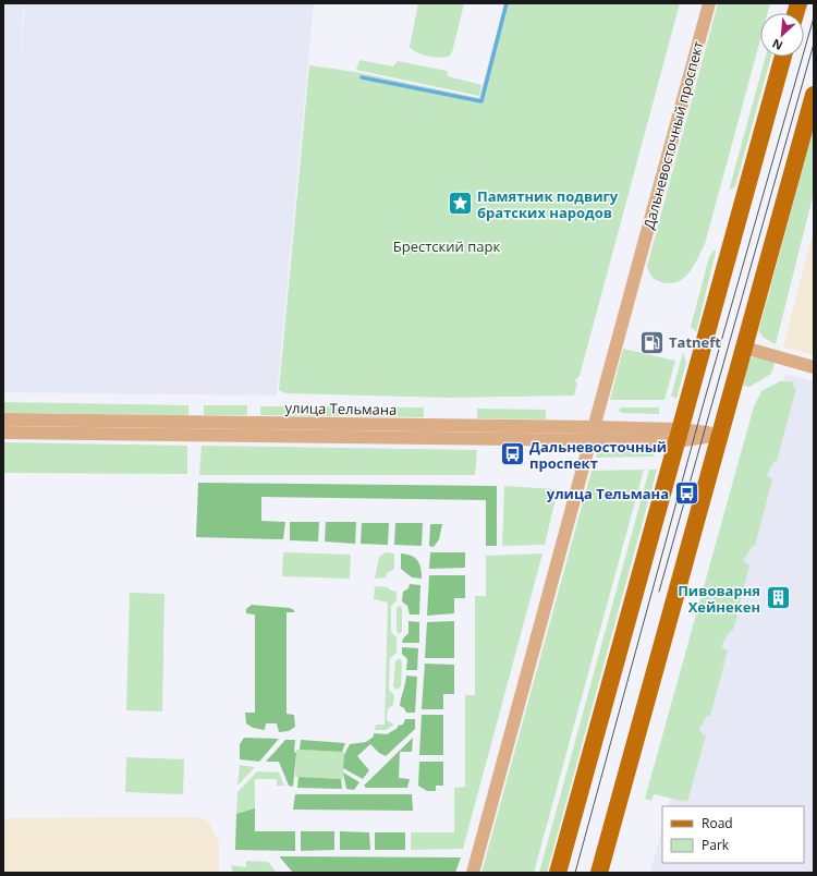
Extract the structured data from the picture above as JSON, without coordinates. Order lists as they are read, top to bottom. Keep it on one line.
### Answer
{"streets":{"street":["Дальневосточный проспект","улица Тельмана"]},"crossings":[["Дальневосточный проспект","улица Тельмана"]],"parks":["Брестский парк"],"places":{"place":["Памятник подвигу братских народов"],"fuel station":["Tatneft"],"bus stop":["Дальневосточный проспект","улица Тельмана"],"building":["Пивоварня Хейнекен"]},"legend":["Road","Park"],"north":"bottom left"}
